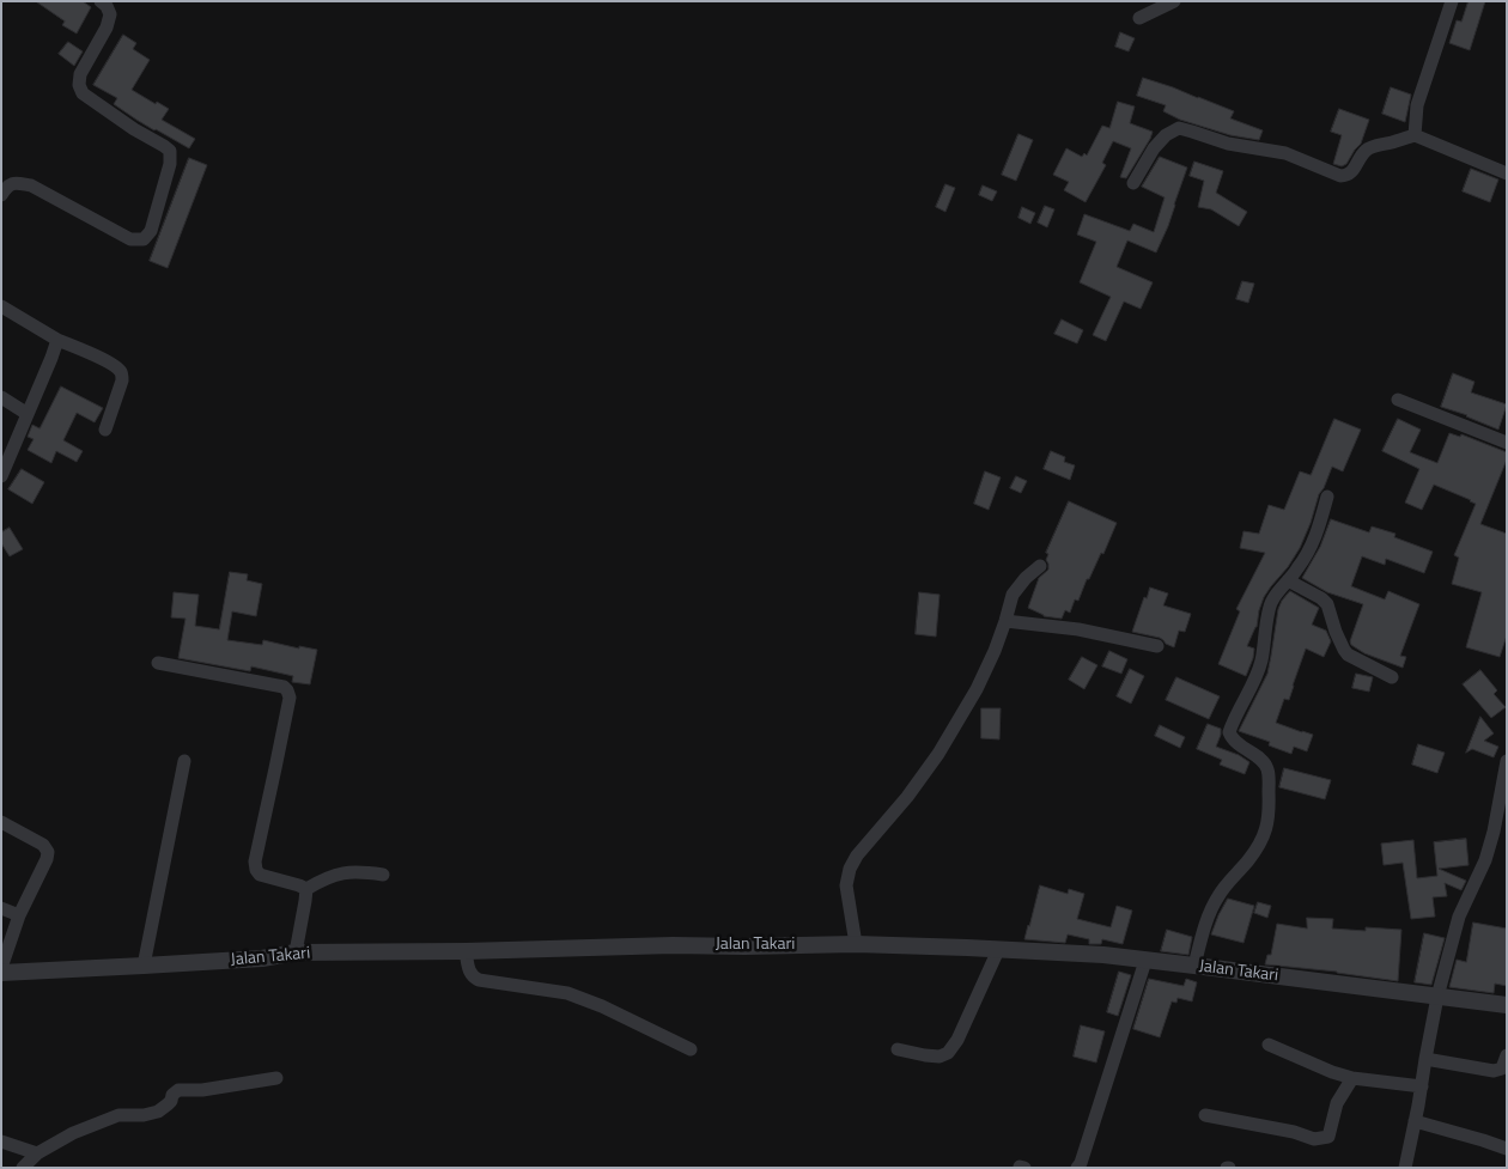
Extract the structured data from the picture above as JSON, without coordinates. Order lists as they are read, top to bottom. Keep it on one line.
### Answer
{"streets":{"street":["Jalan Takari"]}}
